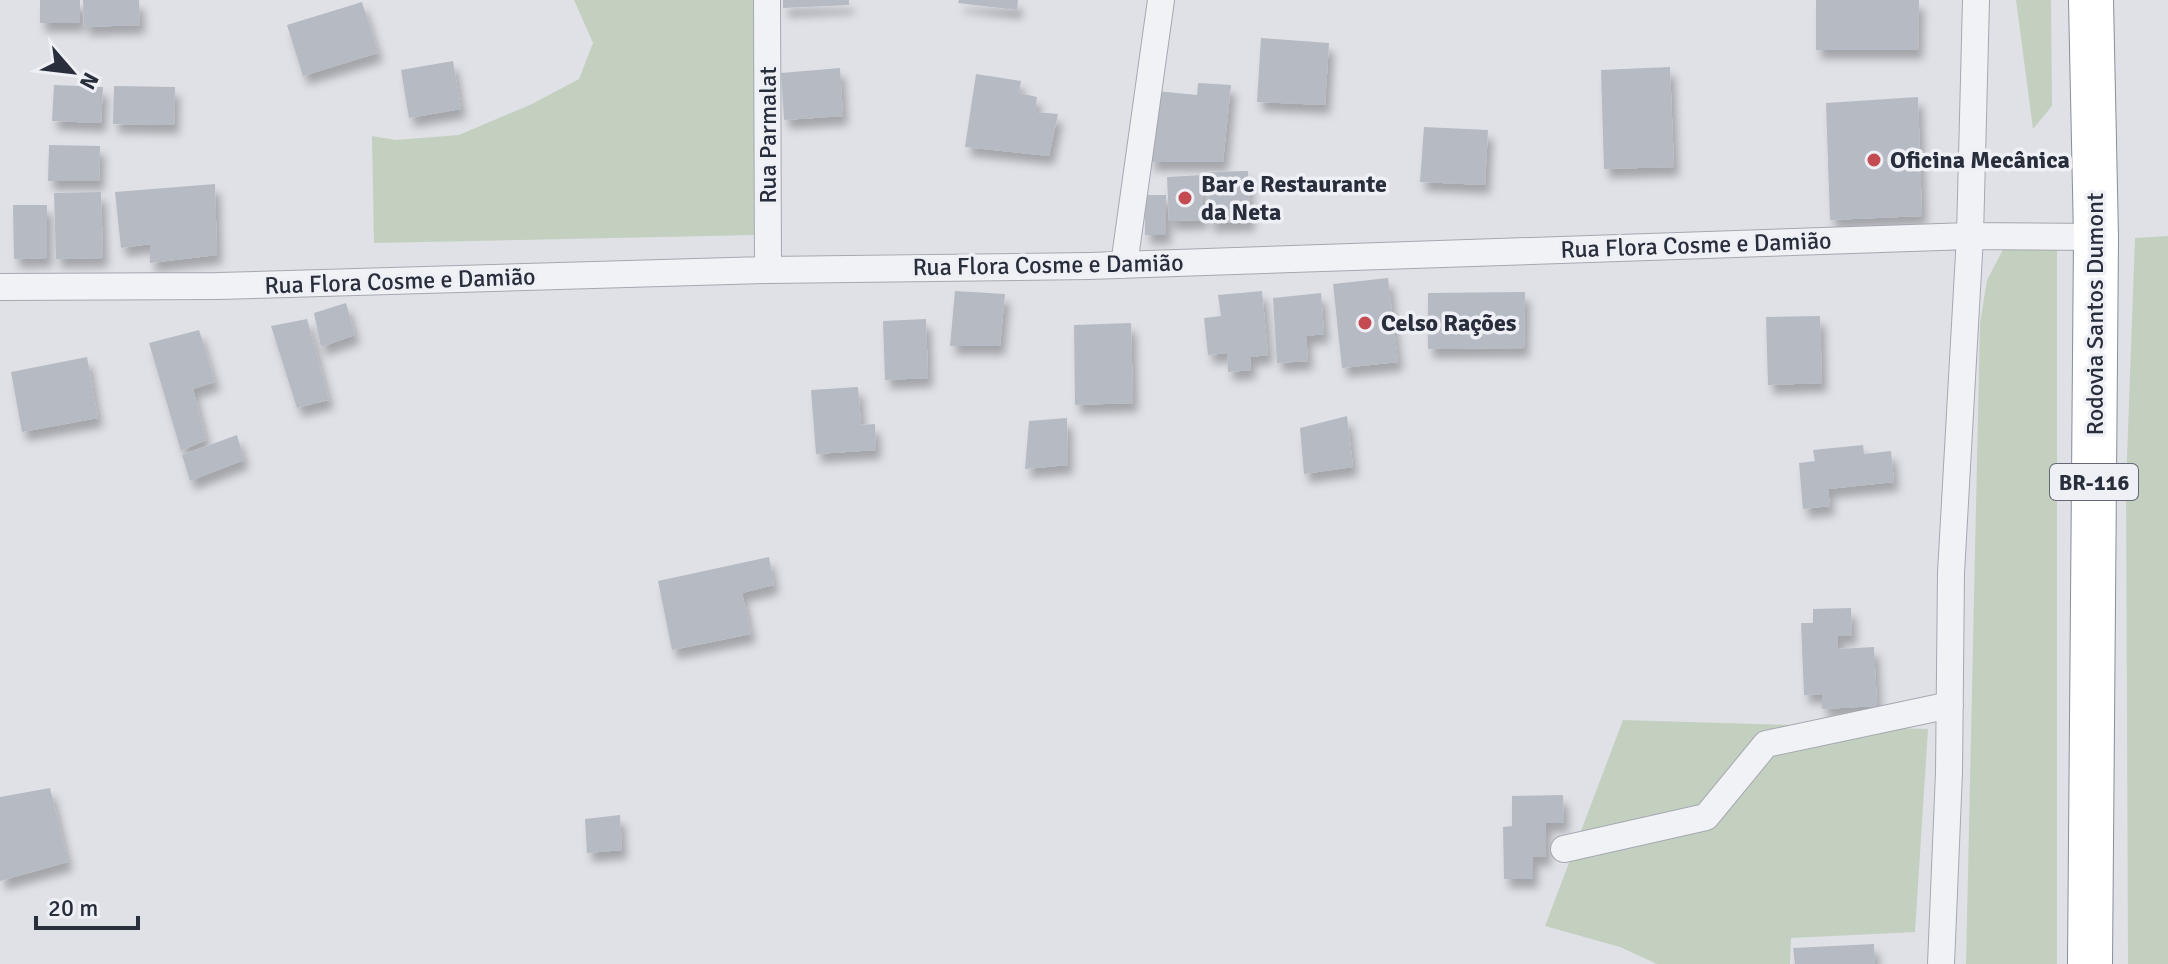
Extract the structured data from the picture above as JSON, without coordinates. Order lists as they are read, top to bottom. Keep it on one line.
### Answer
{"streets":{"highway":["Rodovia Santos Dumont","BR-116"],"street":["Rua Parmalat","Rua Flora Cosme e Damião"]},"crossings":[["Rua Parmalat","Rua Flora Cosme e Damião"],["Rua Flora Cosme e Damião","Rodovia Santos Dumont"]],"places":["Oficina Mecânica","Bar e Restaurante da Neta","Celso Rações"],"scale_bar":"20 m","north":"bottom right"}
